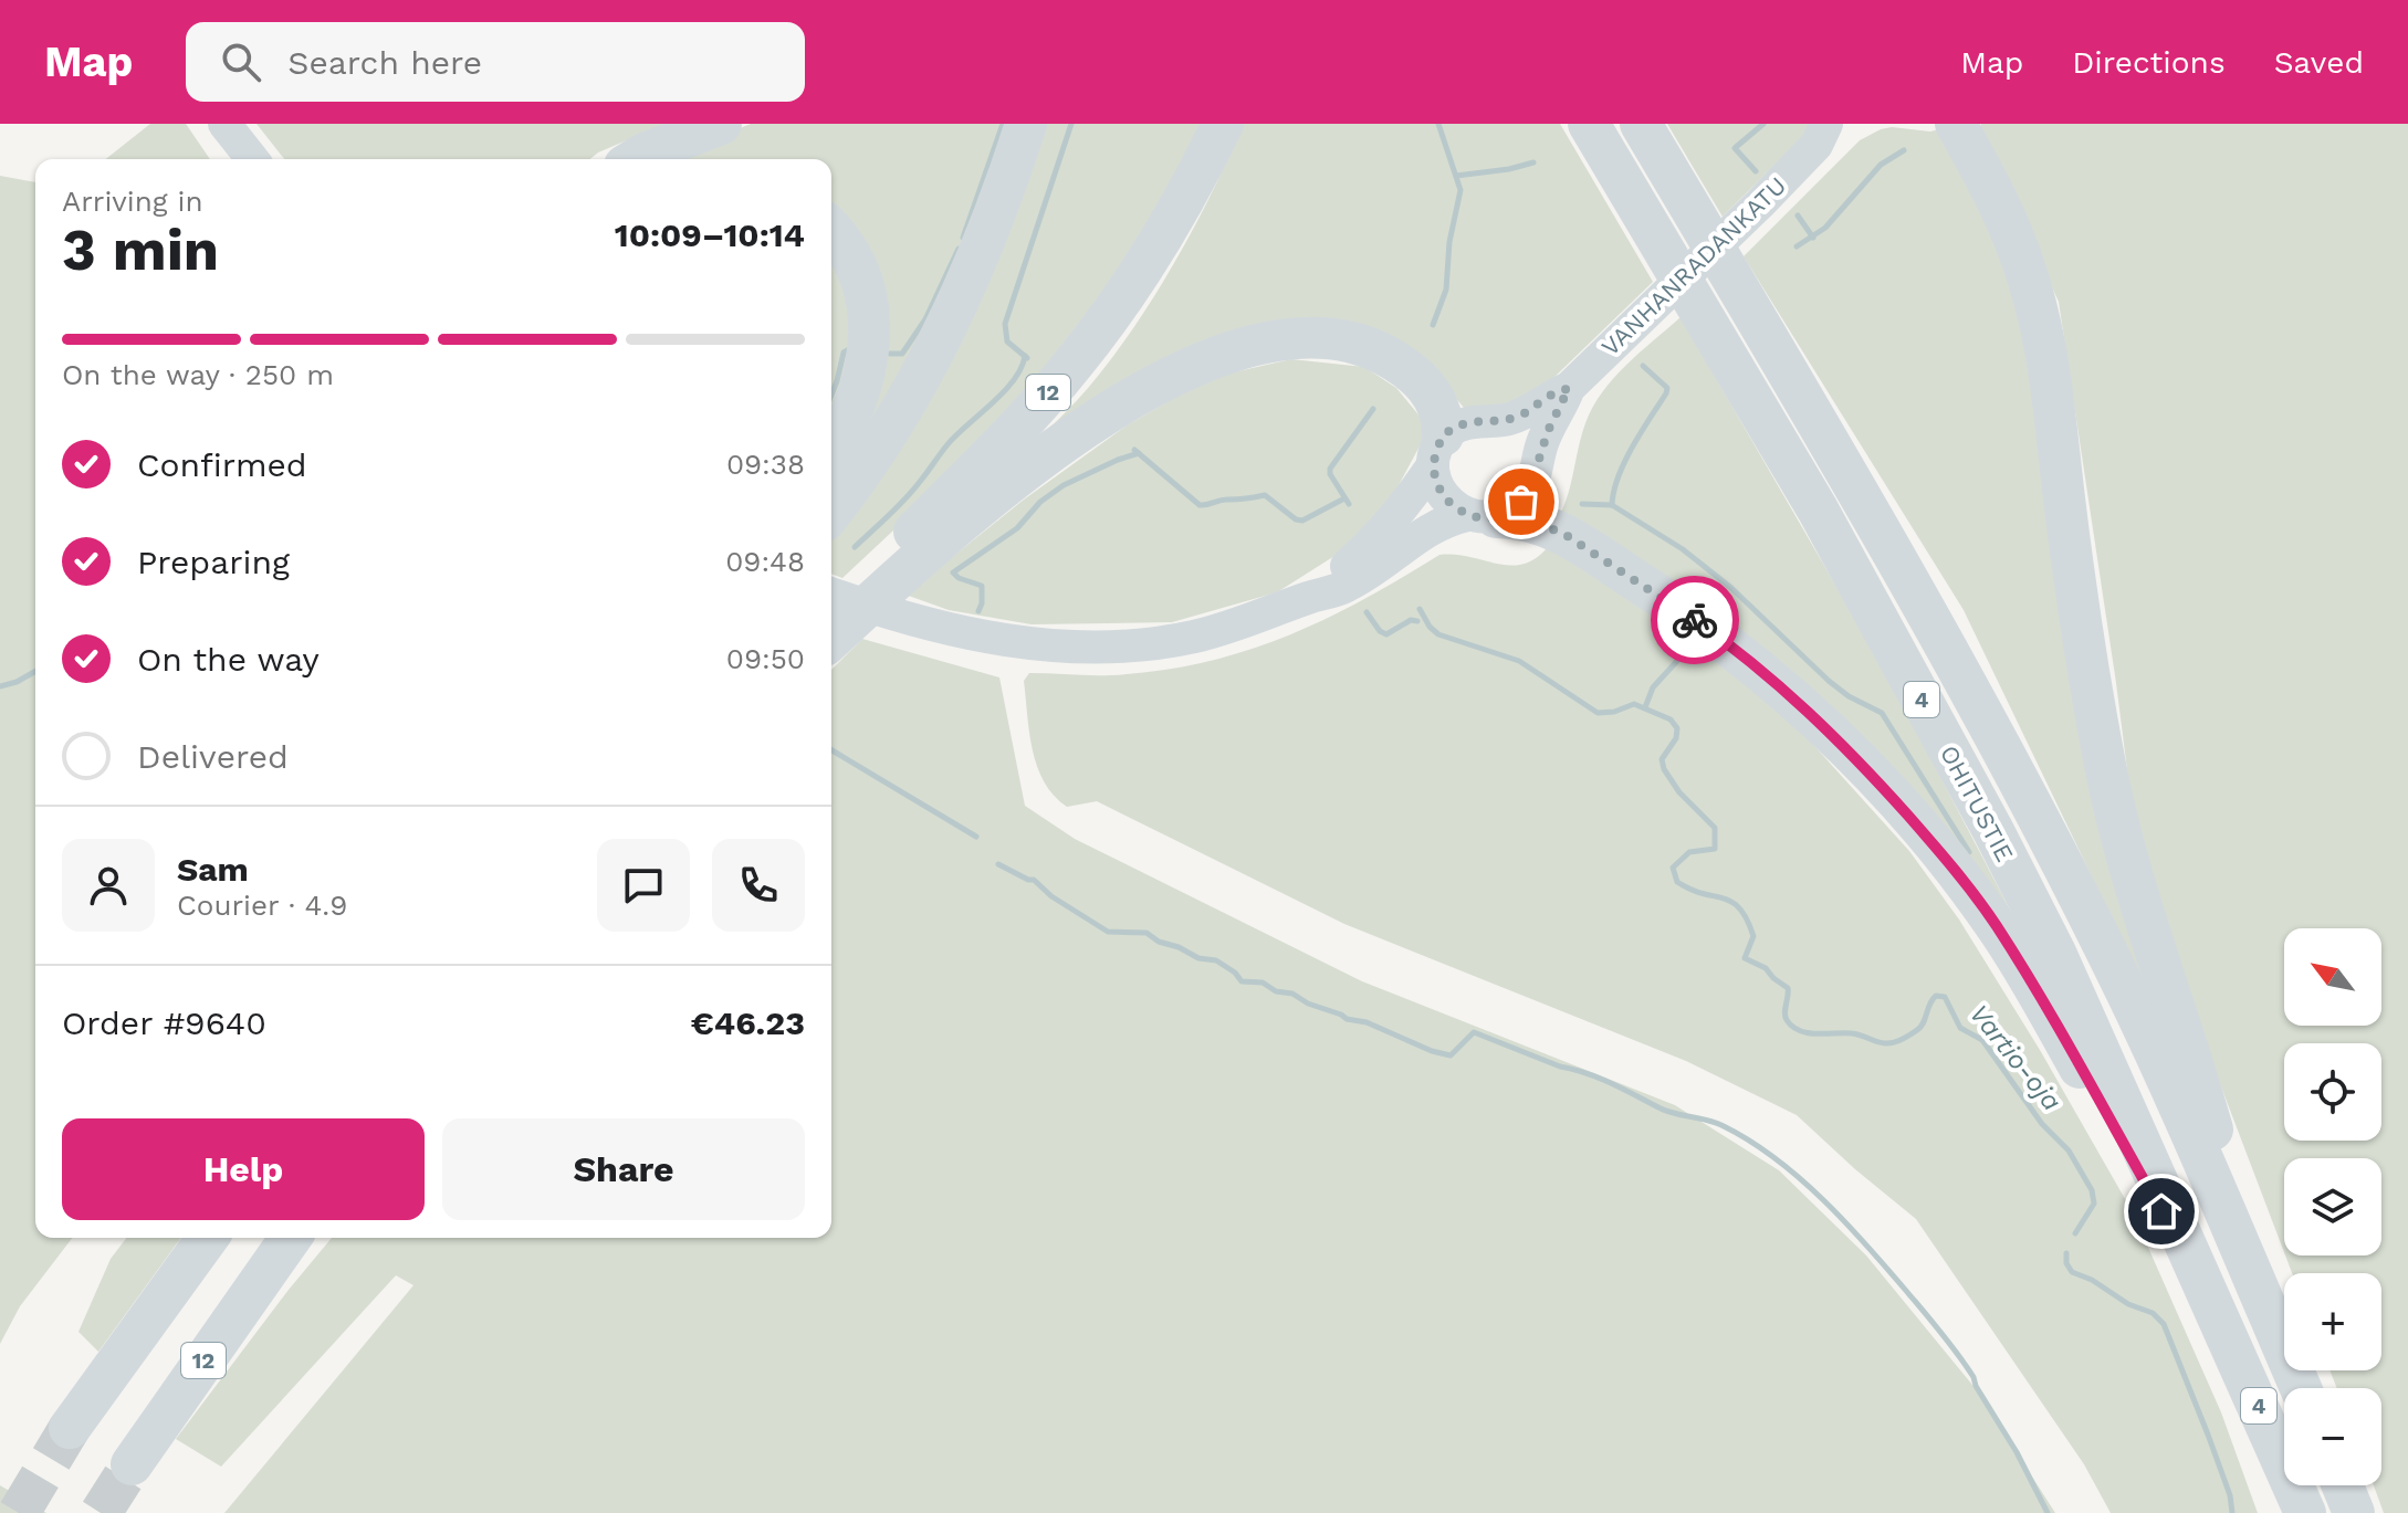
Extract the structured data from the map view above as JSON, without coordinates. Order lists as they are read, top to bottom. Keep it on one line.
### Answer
{"streets":{"highway":["12","4","OHITUSTIE"],"street":["VANHANRADANKATU"]},"water":["Vartio-oja"],"north":"top left","page":{"header":"Map","search":"Search here","nav":["Map","Directions","Saved"],"heading":["3 min","Arriving in","10:09–10:14"],"panel":["Sam","Courier · 4.9","Order #9640","€46.23"],"bar":"On the way · 250 m","list":[["Confirmed","09:38"],["Preparing","09:48"],["On the way","09:50"],"Delivered"],"map_buttons":["+","−"],"buttons":["Help","Share"]}}
